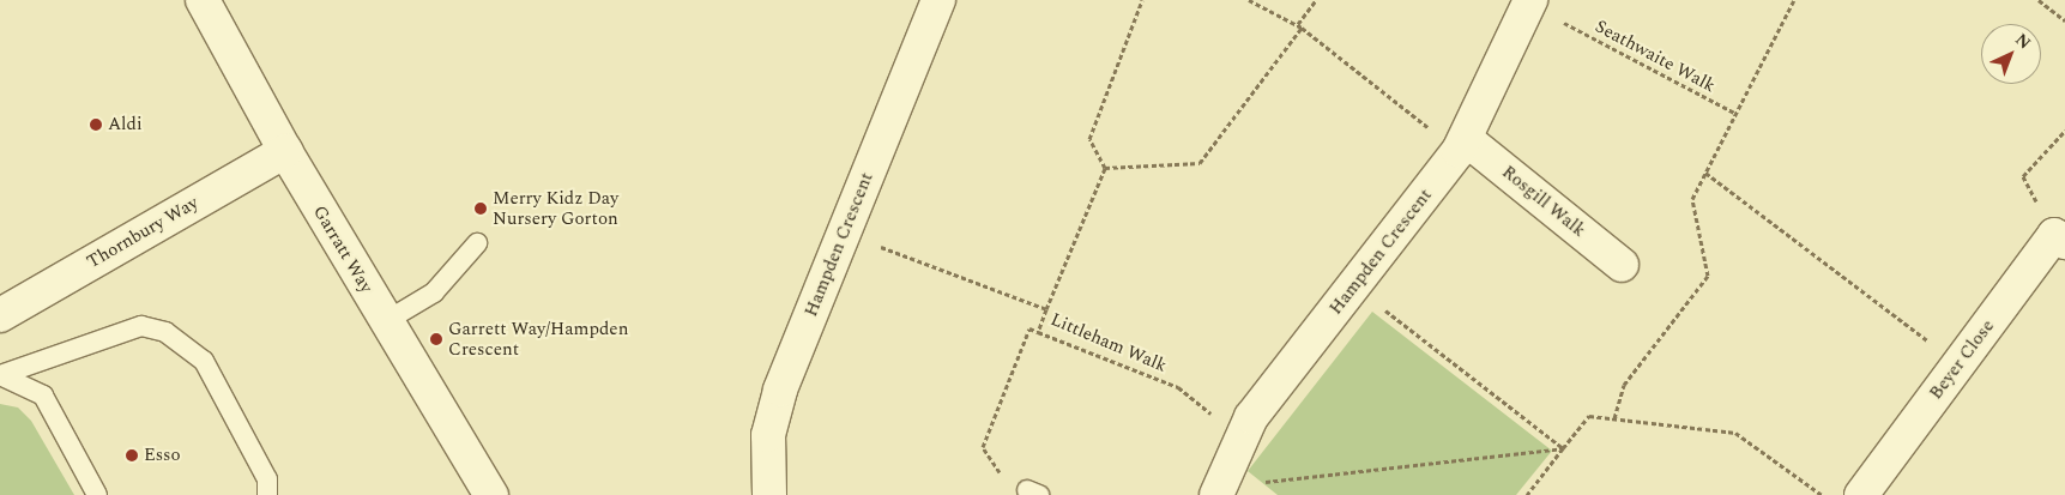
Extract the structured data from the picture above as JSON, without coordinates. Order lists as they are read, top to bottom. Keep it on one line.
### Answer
{"streets":{"street":["Rosgill Walk","Thornbury Way","Hampden Crescent","Garratt Way","Beyer Close"],"path":["Seathwaite Walk","Littleham Walk"]},"crossings":[["Seathwaite Walk","Hampden Crescent"],["Rosgill Walk","Hampden Crescent"],["Thornbury Way","Garratt Way"],["Hampden Crescent","Littleham Walk"]],"places":["Aldi","Merry Kidz Day Nursery Gorton","Garrett Way/Hampden Crescent","Esso"],"north":"top right"}
